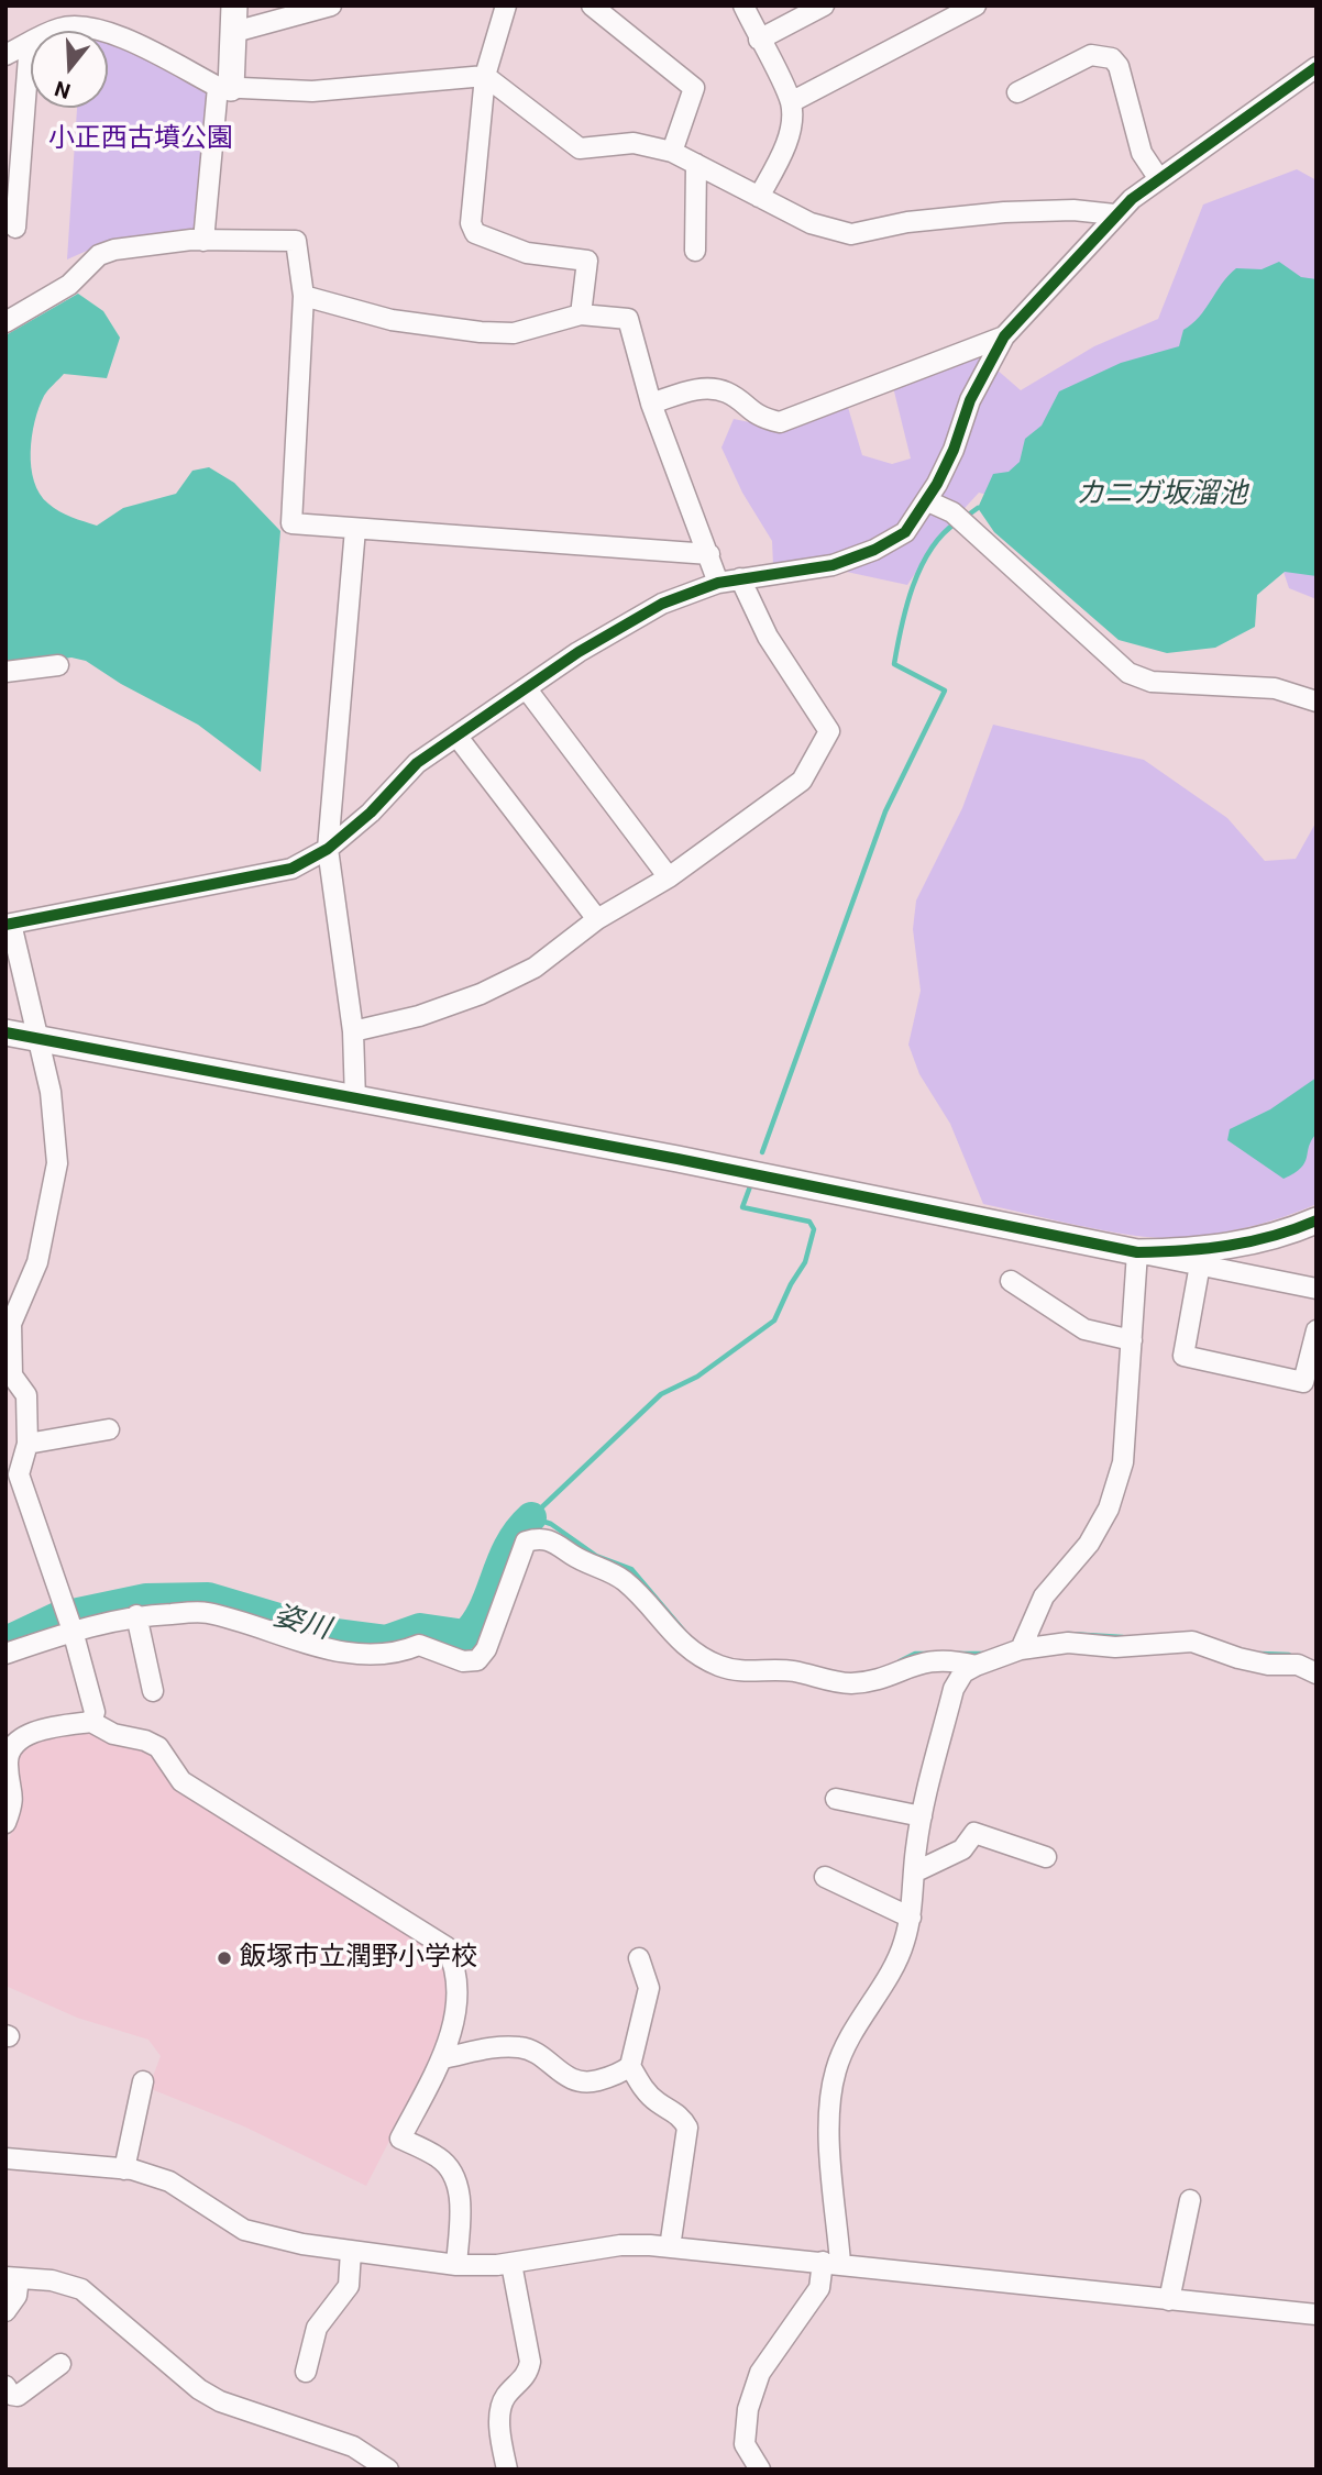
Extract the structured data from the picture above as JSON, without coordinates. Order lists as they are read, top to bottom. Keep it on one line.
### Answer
{"water":["カニガ坂溜池","姿川"],"parks":["小正西古墳公園"],"places":["飯塚市立潤野小学校"],"north":"bottom"}
